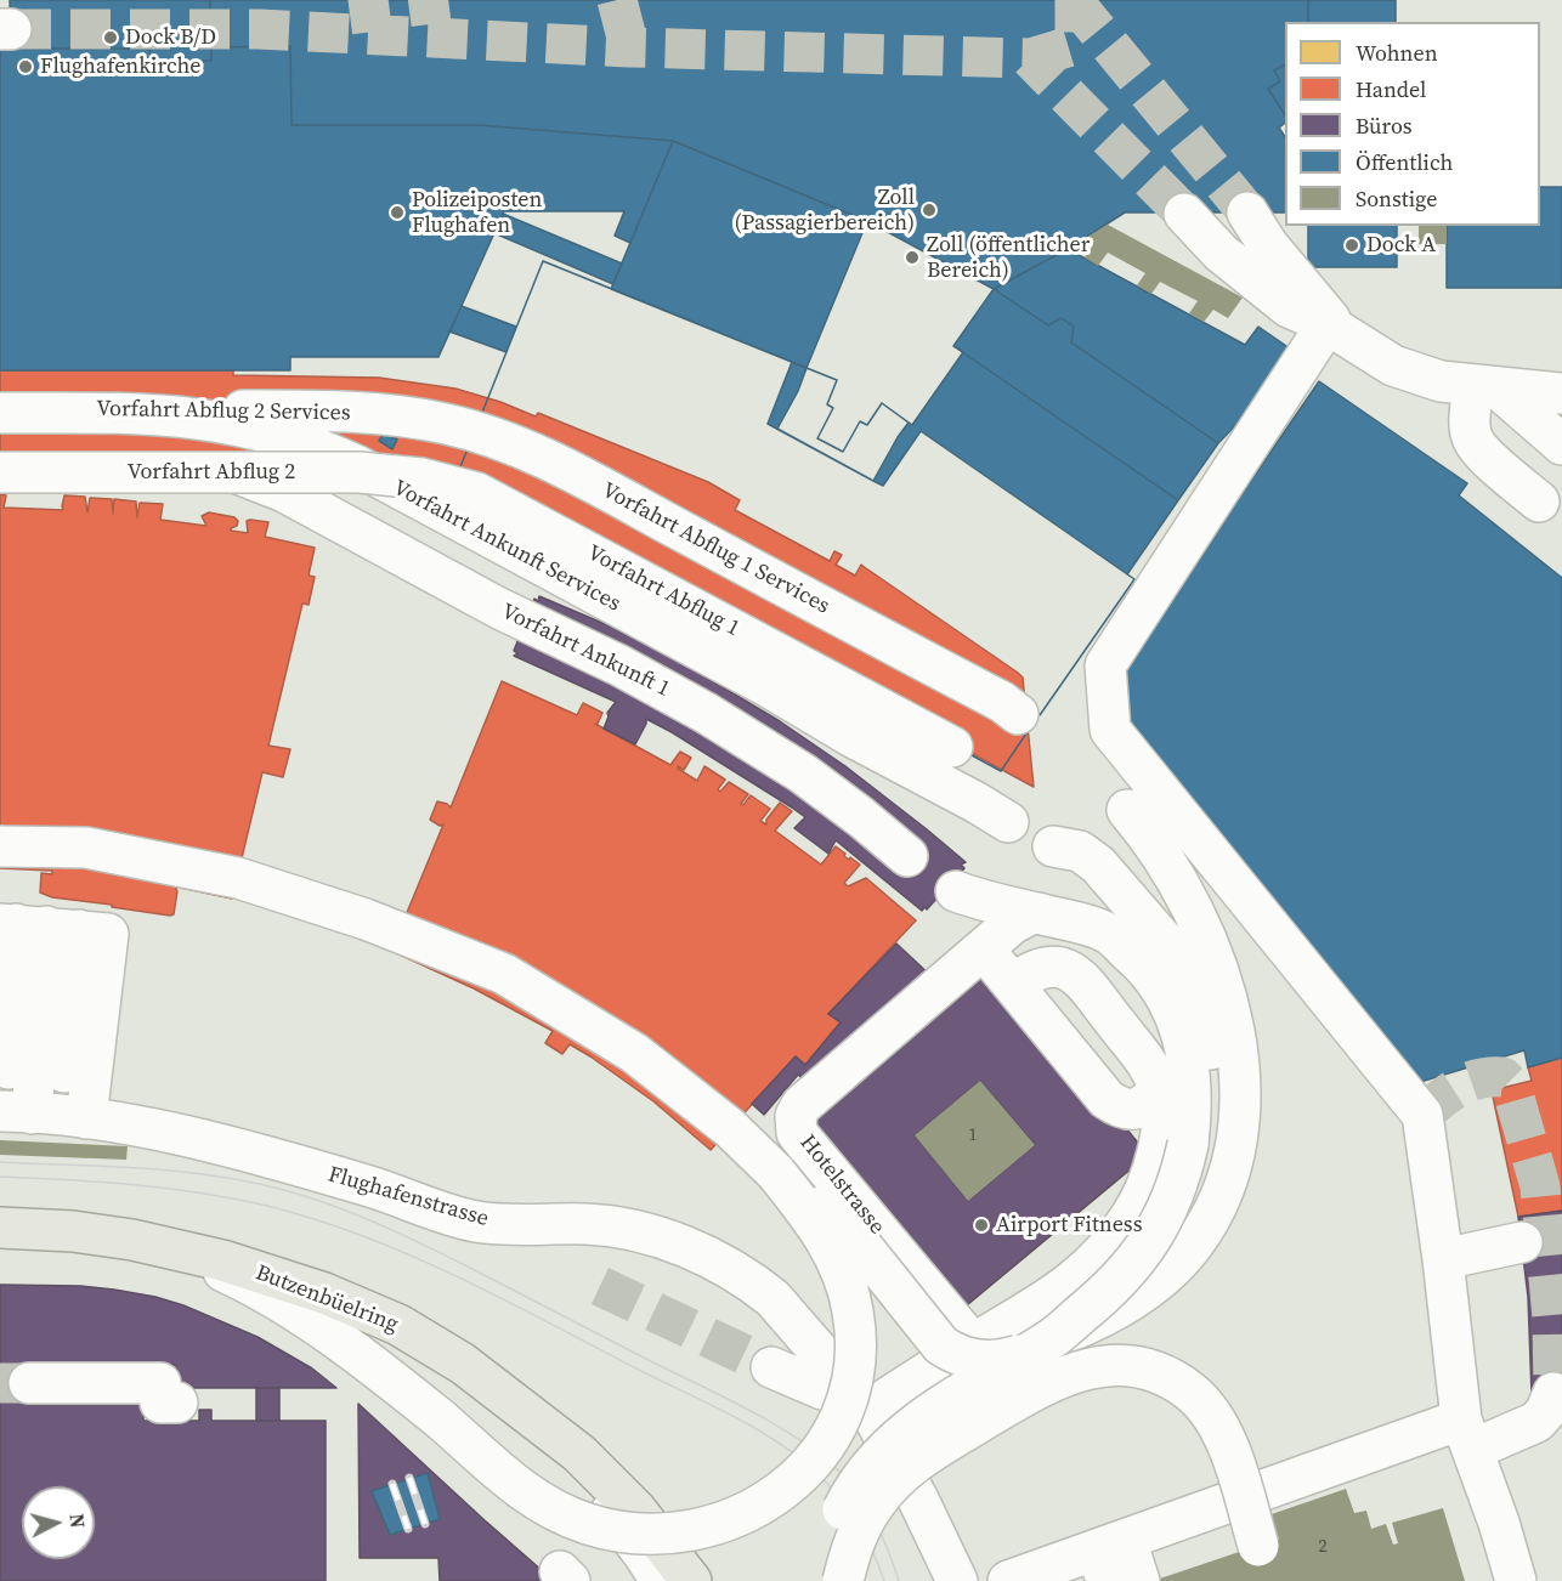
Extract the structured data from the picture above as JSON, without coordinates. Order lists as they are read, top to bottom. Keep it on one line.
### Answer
{"streets":{"main road":["Butzenbüelring"],"street":["Vorfahrt Abflug 2 Services","Vorfahrt Abflug 2","Vorfahrt Ankunft Services","Vorfahrt Abflug 1 Services","Vorfahrt Abflug 1","Vorfahrt Ankunft 1","Hotelstrasse","Flughafenstrasse"]},"crossings":[["Vorfahrt Abflug 2 Services","Vorfahrt Ankunft Services"],["Vorfahrt Abflug 2 Services","Vorfahrt Abflug 1 Services"],["Vorfahrt Abflug 2","Vorfahrt Abflug 1"]],"places":["Dock B/D","Flughafenkirche","Zoll (Passagierbereich)","Polizeiposten Flughafen","Dock A","Zoll (öffentlicher Bereich)","Airport Fitness"],"house_numbers":["1","2"],"legend":["Wohnen","Handel","Büros","Öffentlich","Sonstige"],"north":"right"}
